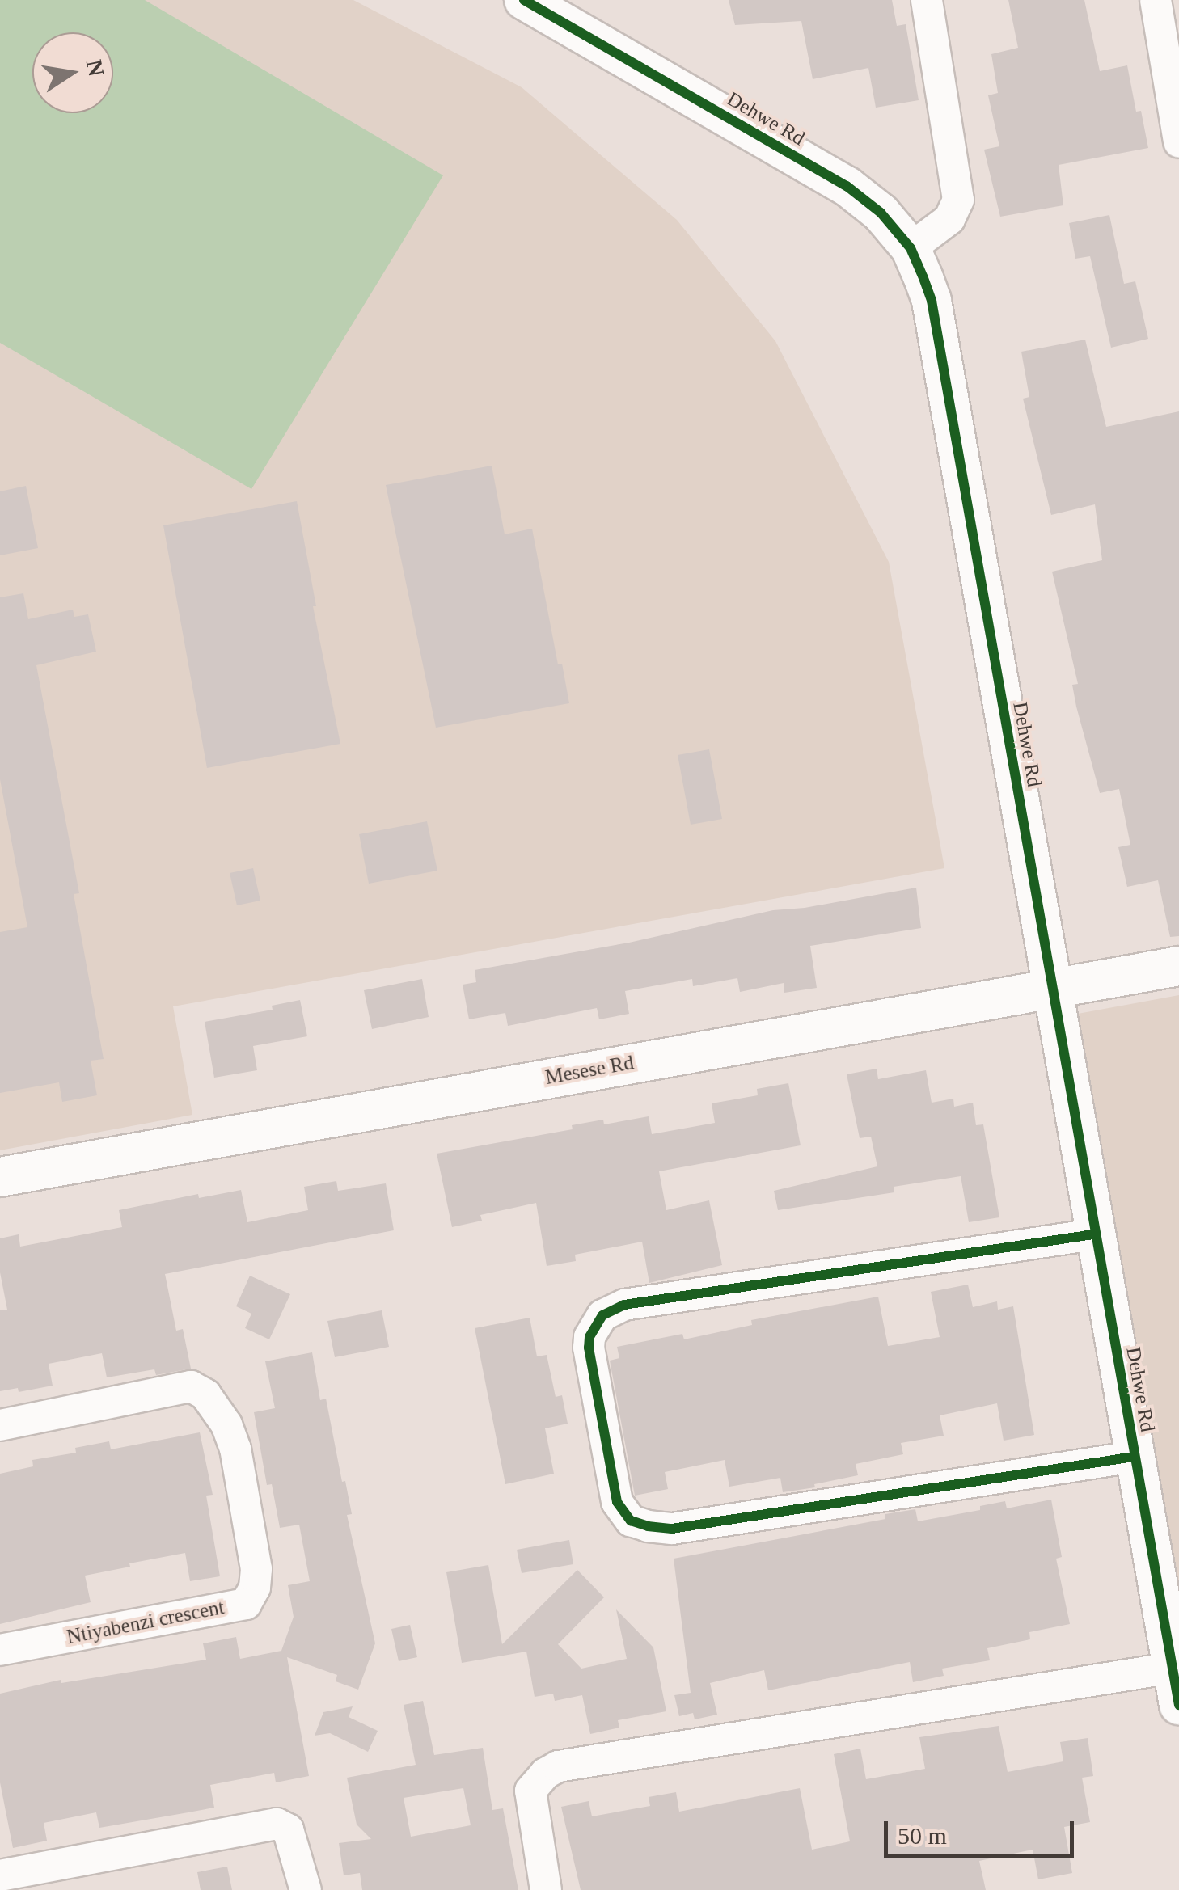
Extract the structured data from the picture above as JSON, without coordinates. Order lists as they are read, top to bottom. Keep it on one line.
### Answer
{"streets":{"street":["Dehwe Rd","Mesese Rd","Ntiyabenzi crescent"]},"crossings":[["Dehwe Rd","Mesese Rd"]],"scale_bar":"50 m","north":"right"}
